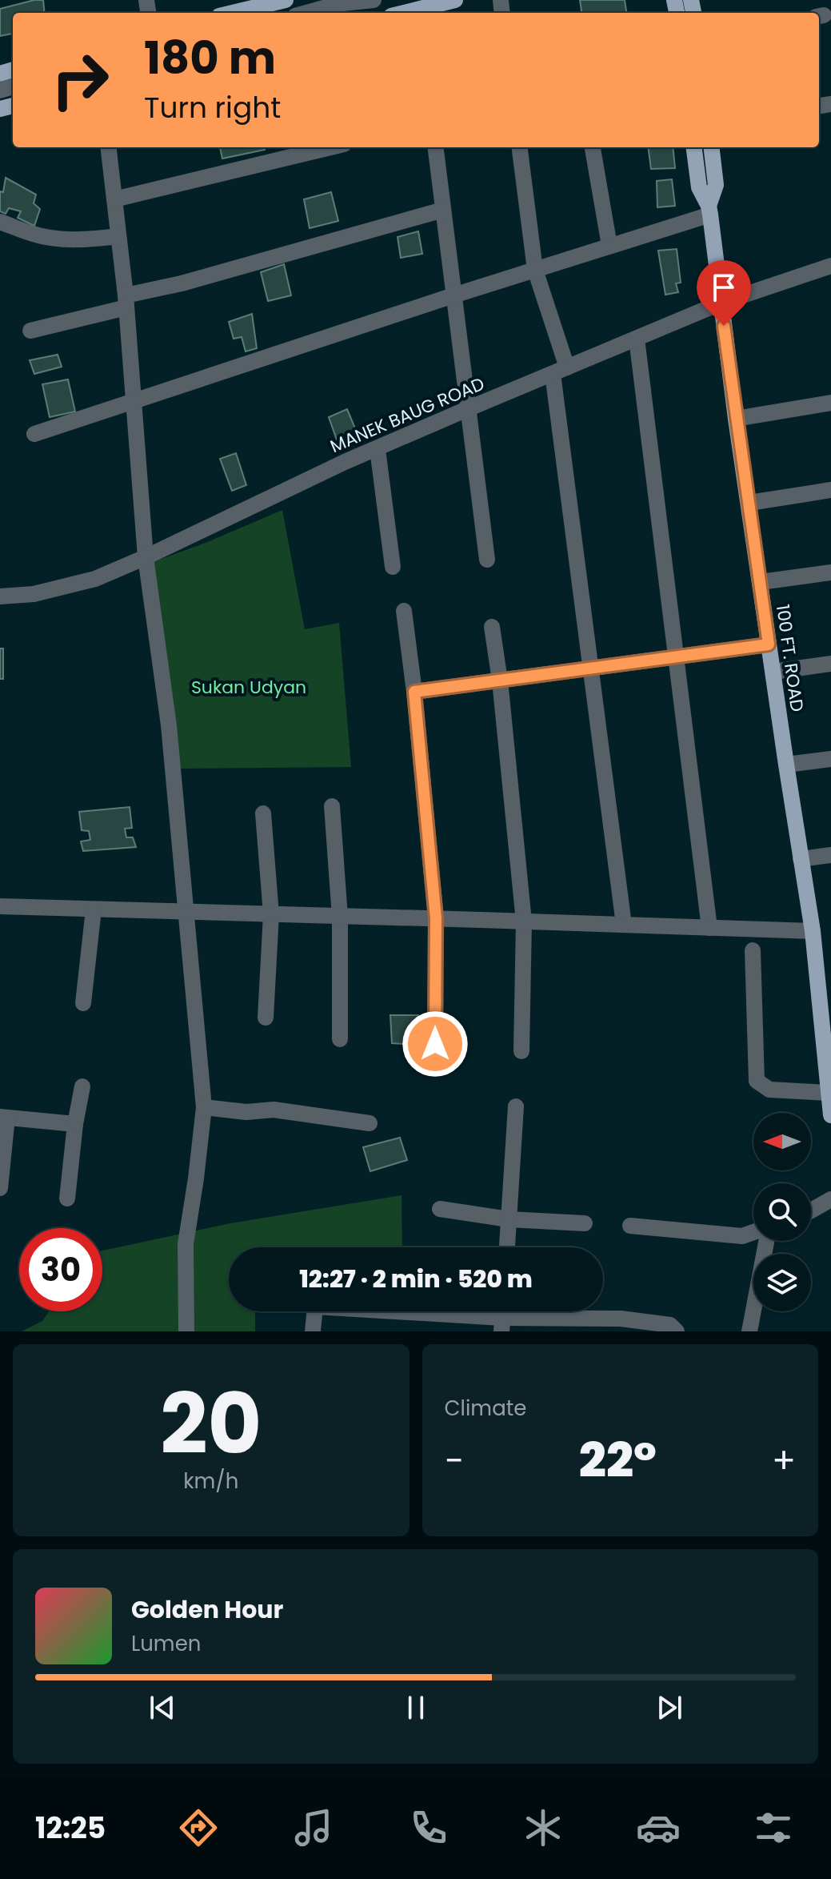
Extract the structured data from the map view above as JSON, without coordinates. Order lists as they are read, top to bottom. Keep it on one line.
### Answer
{"streets":{"main road":["100 FT. ROAD"],"street":["MANEK BAUG ROAD"]},"crossings":[["MANEK BAUG ROAD","100 FT. ROAD"]],"parks":["Sukan Udyan"],"north":"left","page":{"turn":["180 m","Turn right"],"limit":"30","trip":"12:27 · 2 min · 520 m","tile":[["20","km/h"],"Climate"],"heat":["−","22°","+"],"song":["Golden Hour","Lumen"],"tabs":"12:25"}}
